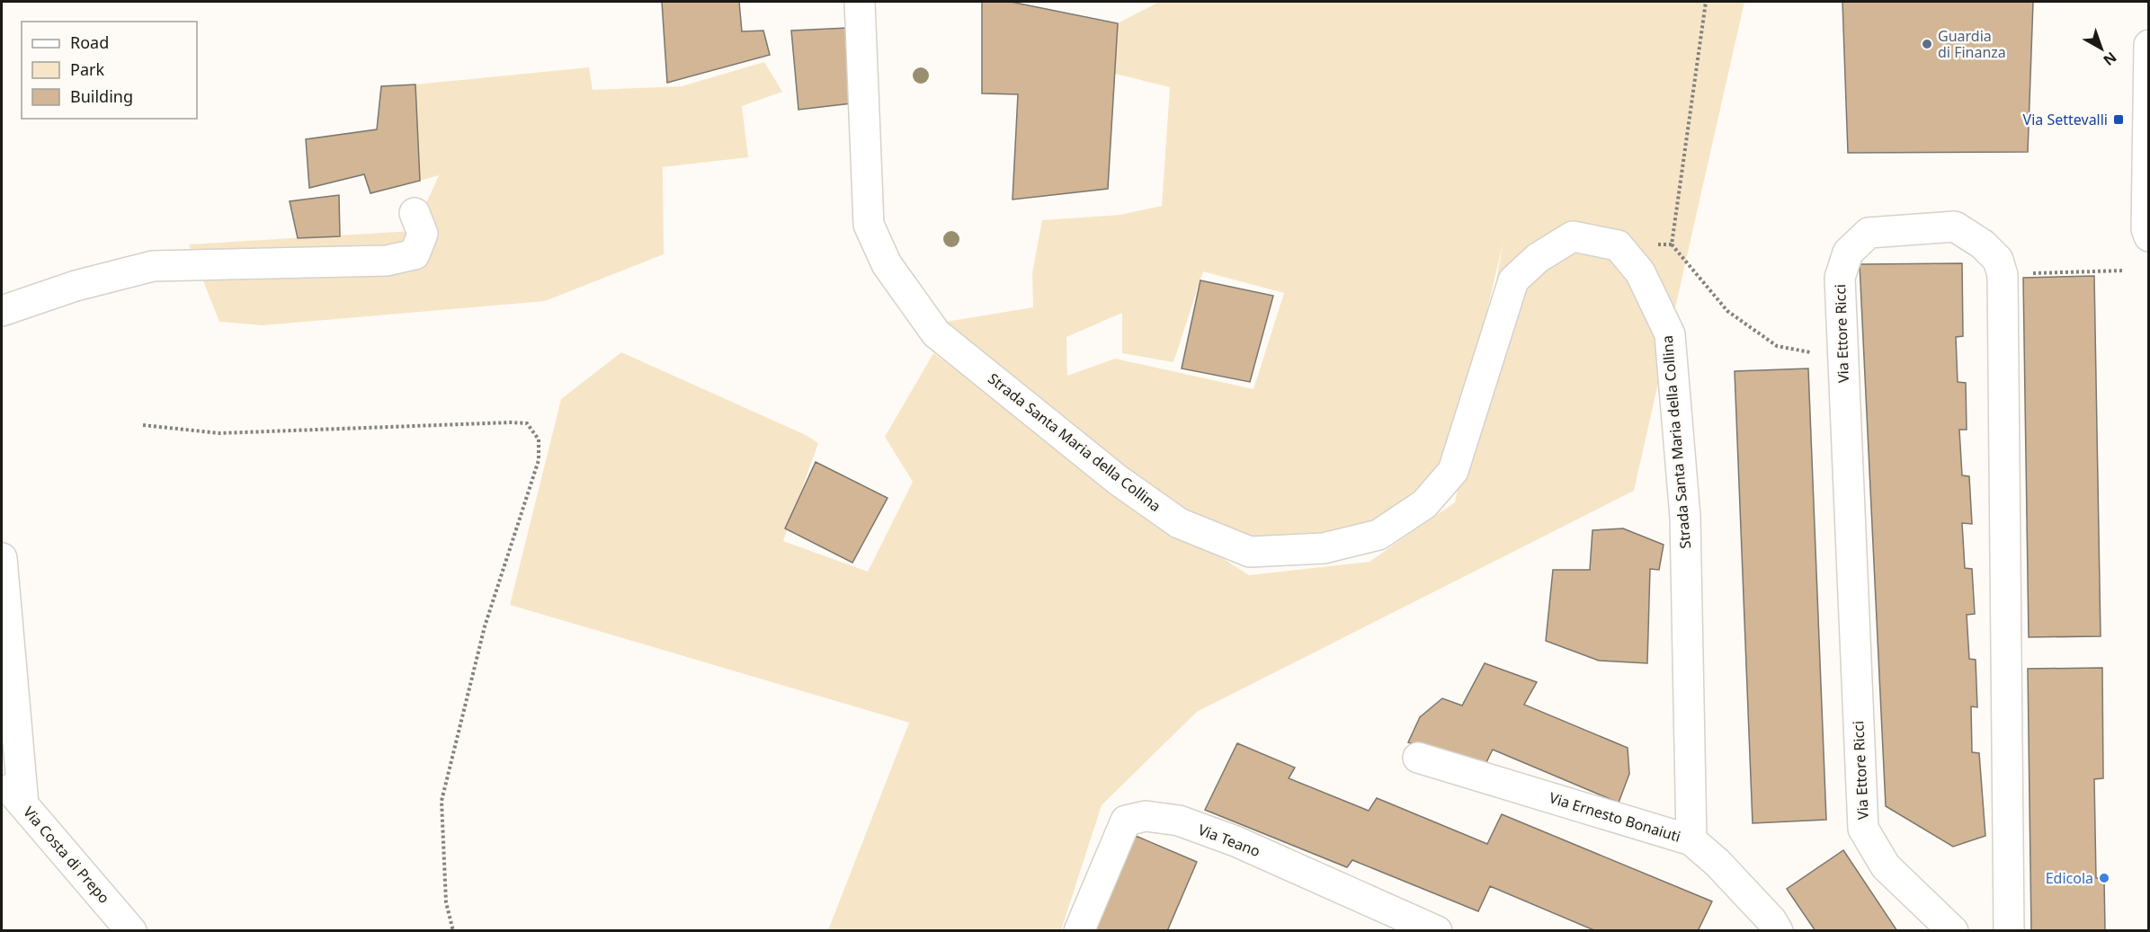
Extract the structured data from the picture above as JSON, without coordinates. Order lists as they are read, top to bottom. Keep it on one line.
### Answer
{"streets":{"street":["Via Ettore Ricci","Strada Santa Maria della Collina","Via Ernesto Bonaiuti","Via Teano","Via Costa di Prepo"]},"crossings":[["Strada Santa Maria della Collina","Via Ernesto Bonaiuti"]],"places":{"other":["Guardia di Finanza","Edicola"],"transit":["Via Settevalli"]},"legend":["Road","Park","Building"],"north":"bottom right"}
